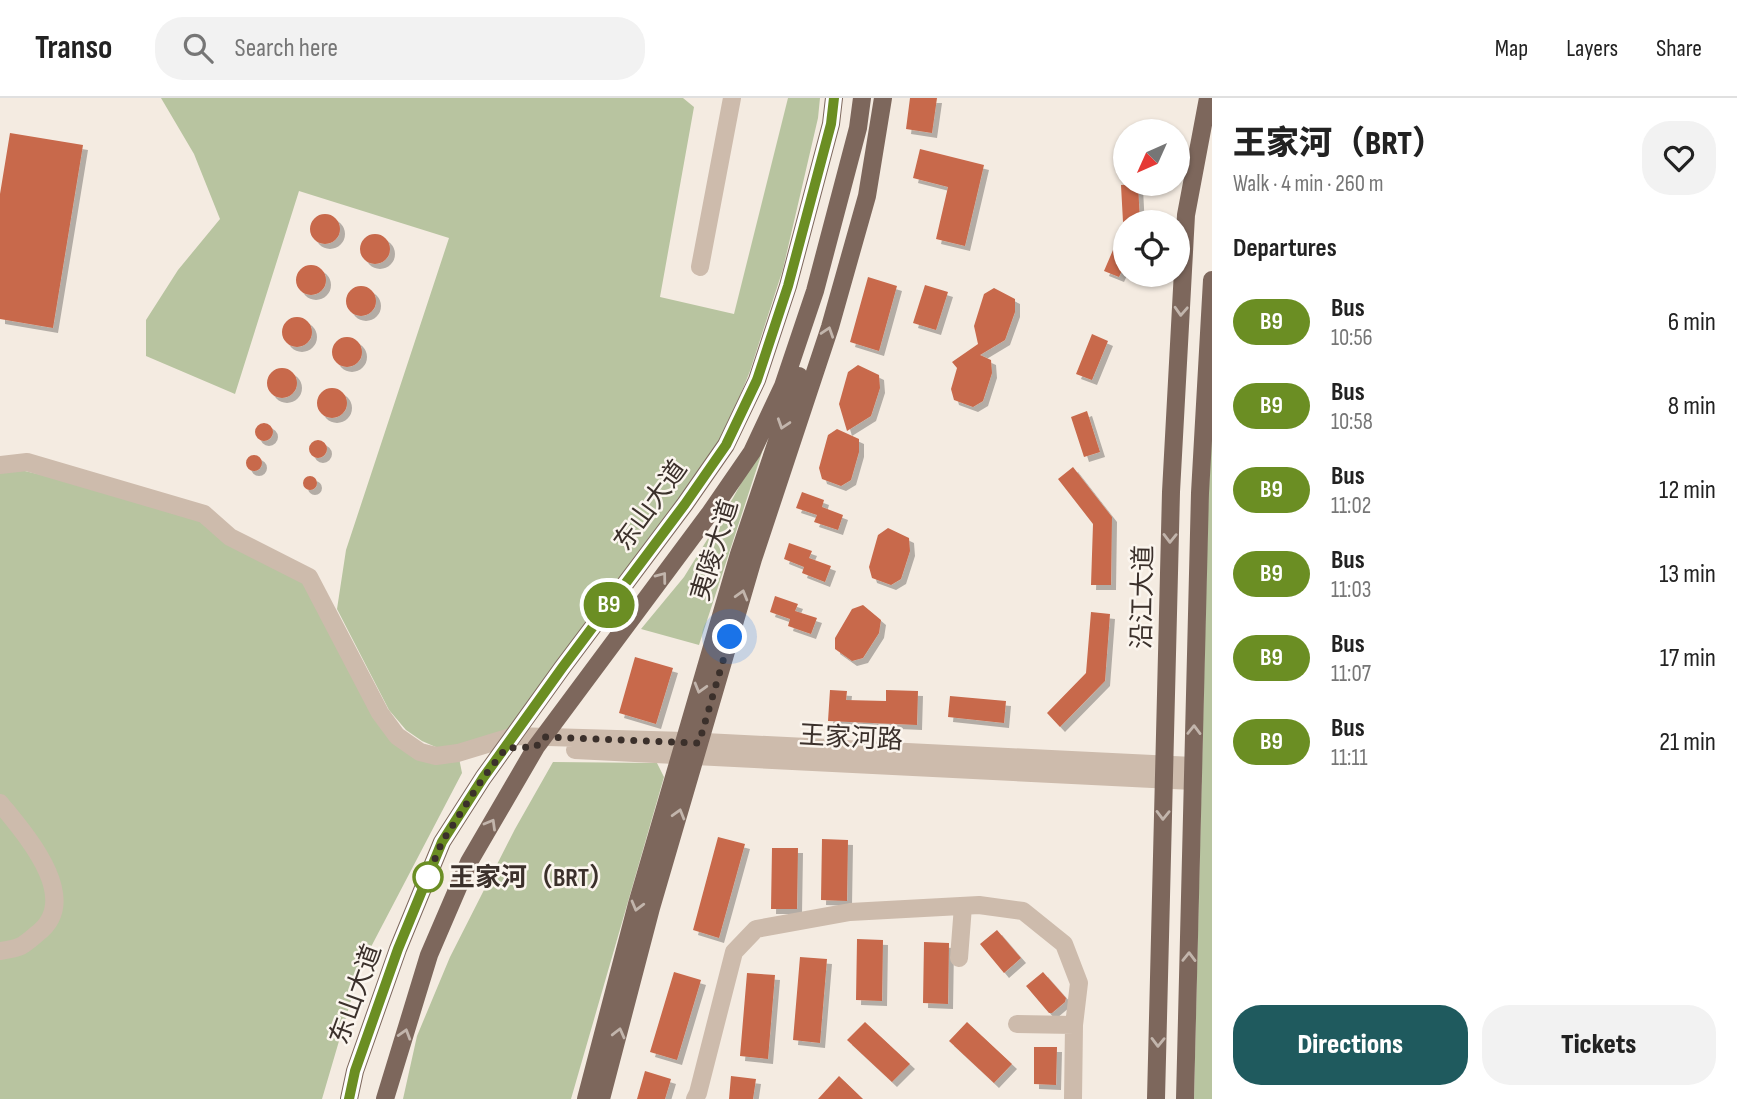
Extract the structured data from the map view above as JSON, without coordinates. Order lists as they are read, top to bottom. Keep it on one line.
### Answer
{"streets":{"main road":["东山大道","夷陵大道","沿江大道"],"street":["王家河路"]},"crossings":[["东山大道","王家河路"],["夷陵大道","王家河路"],["沿江大道","王家河路"]],"places":["王家河（BRT）"],"lines":["bus line B9"],"north":"bottom left","page":{"header":"Transo","search":"Search here","nav":["Map","Layers","Share"],"on_map":"B9","heading":[["王家河（BRT）","Walk · 4 min · 260 m"],"Departures"],"list":[{"mark":"B9","name":"Bus","note":"10:56","value":"6 min"},{"mark":"B9","name":"Bus","note":"10:58","value":"8 min"},{"mark":"B9","name":"Bus","note":"11:02","value":"12 min"},{"mark":"B9","name":"Bus","note":"11:03","value":"13 min"},{"mark":"B9","name":"Bus","note":"11:07","value":"17 min"},{"mark":"B9","name":"Bus","note":"11:11","value":"21 min"}],"buttons":["Directions","Tickets"]}}
